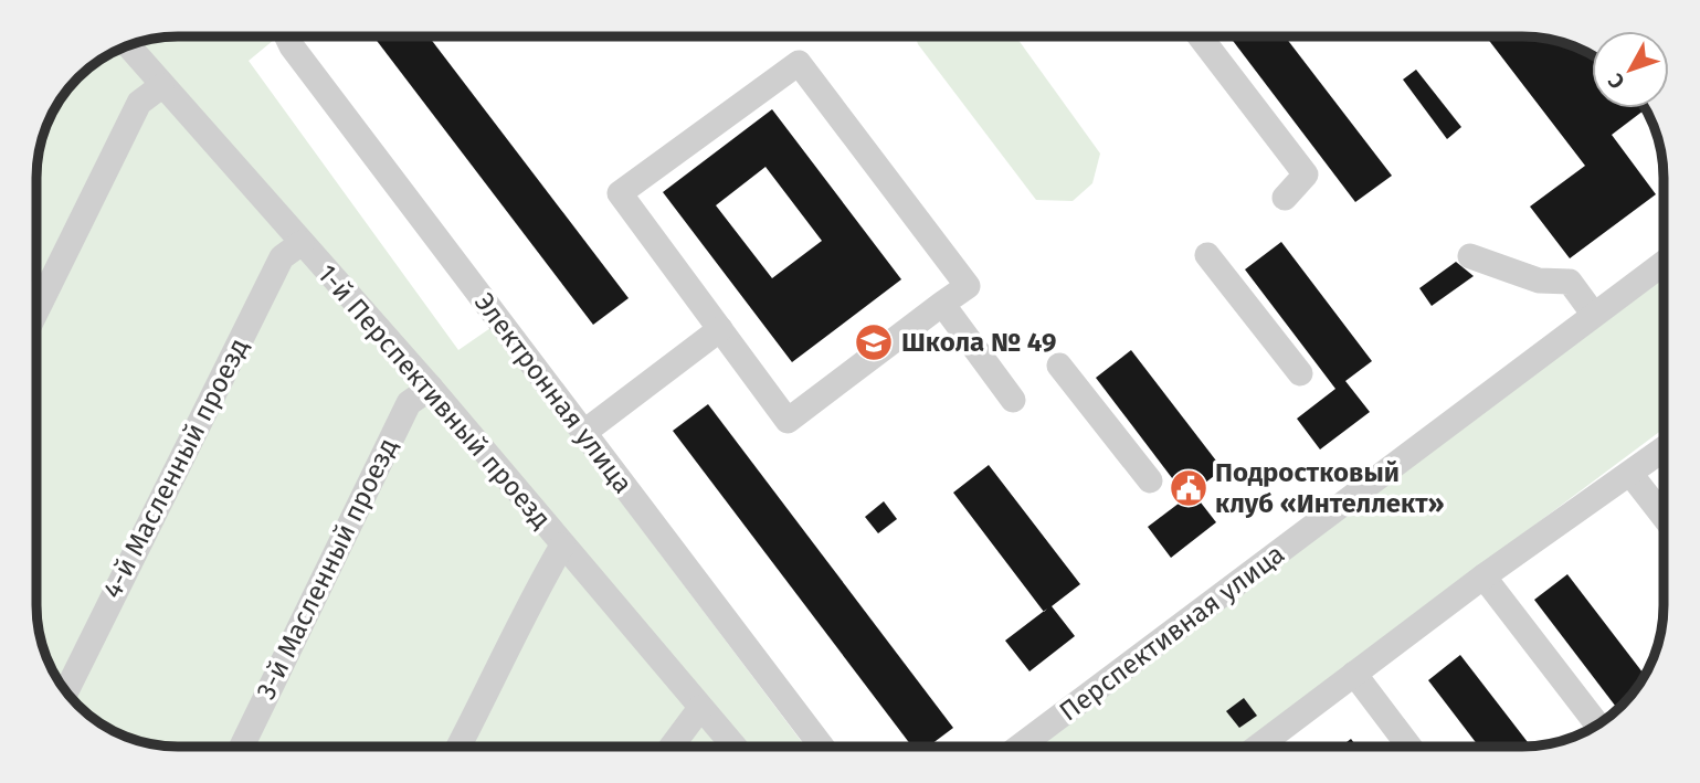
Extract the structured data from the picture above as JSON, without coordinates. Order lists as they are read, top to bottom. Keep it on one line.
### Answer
{"streets":{"street":["Электронная улица","1-й Перспективный проезд","4-й Масленный проезд","3-й Масленный проезд","Перспективная улица"]},"crossings":[["1-й Перспективный проезд","4-й Масленный проезд"],["1-й Перспективный проезд","3-й Масленный проезд"]],"places":{"school or university":["Школа № 49"],"public building":["Подростковый клуб «Интеллект»"]},"north":"bottom left"}
